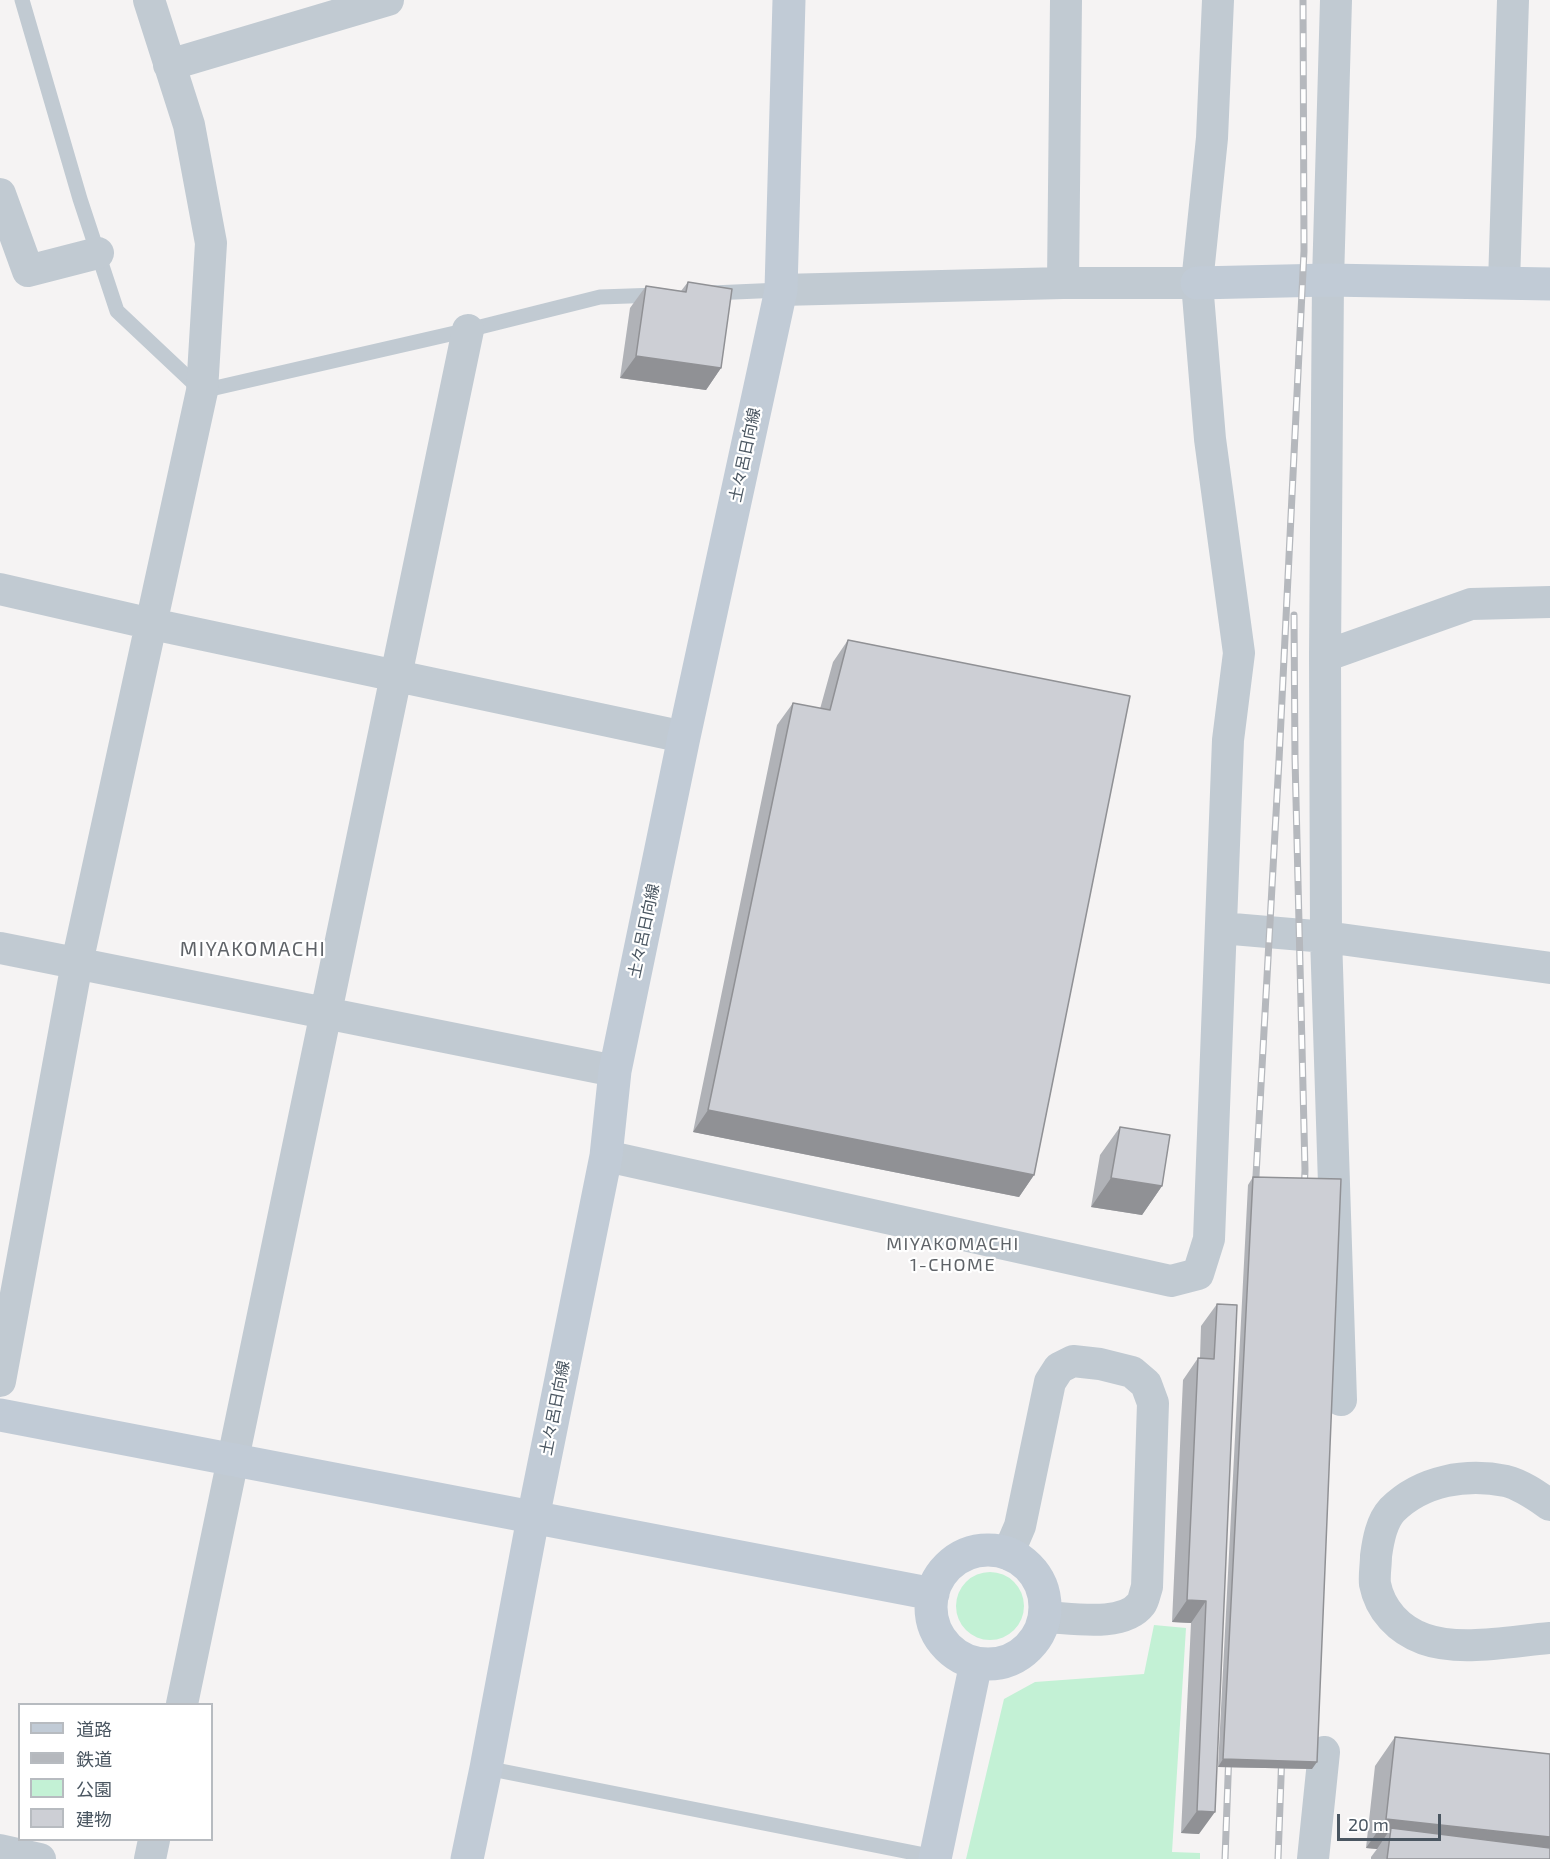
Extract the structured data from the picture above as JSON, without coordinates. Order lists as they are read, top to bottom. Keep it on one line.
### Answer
{"streets":{"main road":["土々呂日向線"]},"districts":["MIYAKOMACHI","MIYAKOMACHI 1-CHOME"],"legend":["道路","鉄道","公園","建物"],"scale_bar":"20 m"}
